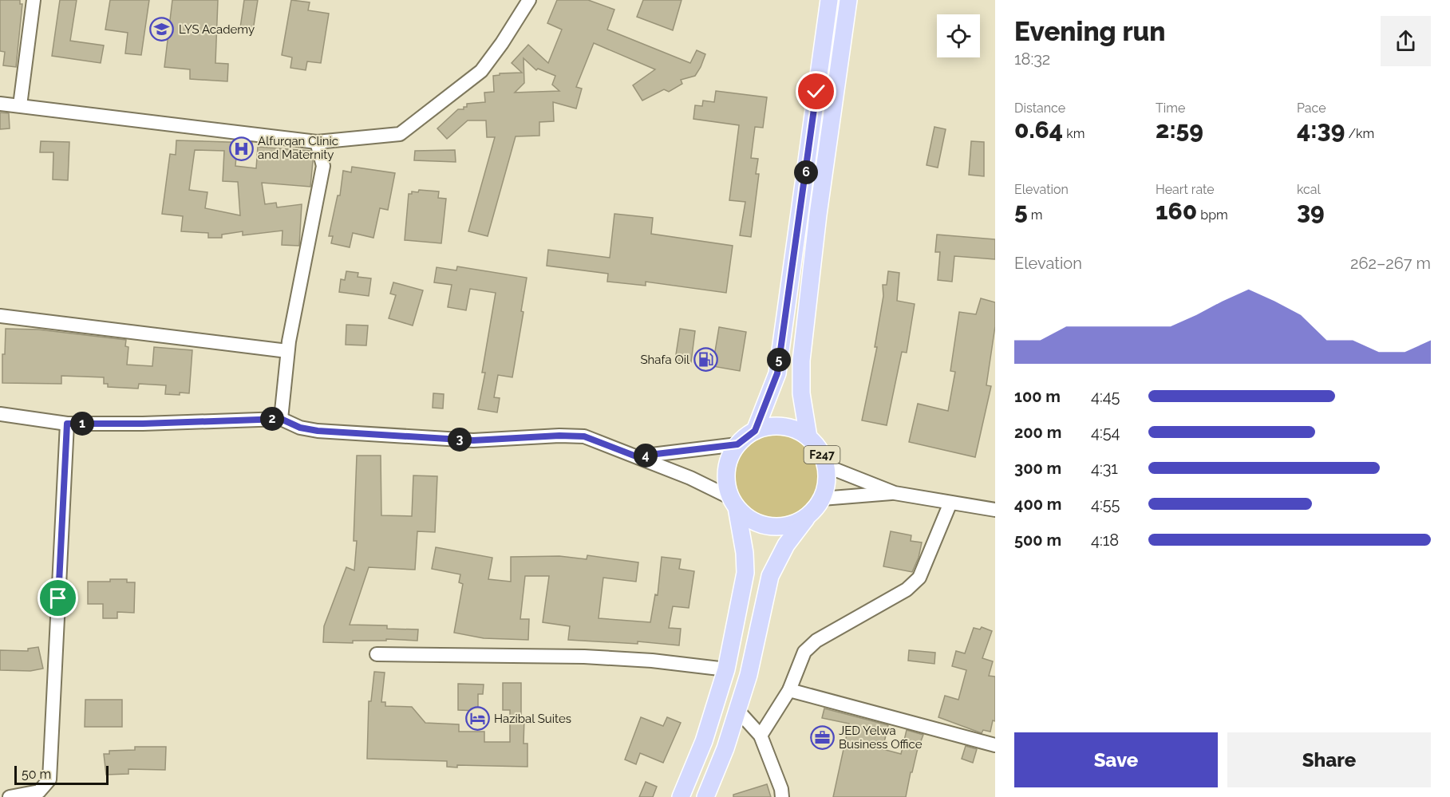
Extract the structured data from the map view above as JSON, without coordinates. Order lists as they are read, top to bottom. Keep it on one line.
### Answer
{"streets":{"main road":["F247"]},"places":{"school or university":["LYS Academy"],"hospital":["Alfurqan Clinic and Maternity"],"fuel station":["Shafa Oil"],"hotel":["Hazibal Suites"],"office":["JED Yelwa Business Office"]},"scale_bar":"50 m","page":{"heading":["Evening run","18:32"],"stats":[["Distance","0.64 km"],["Time","2:59"],["Pace","4:39 /km"],["Elevation","5 m"],["Heart rate","160 bpm"],["kcal","39"]],"pins":["6","5","2","1","3","4"],"chart":["Elevation","262–267 m"],"list":[{"name":"100 m","note":"4:45"},{"name":"200 m","note":"4:54"},{"name":"300 m","note":"4:31"},{"name":"400 m","note":"4:55"},{"name":"500 m","note":"4:18"}],"buttons":["Save","Share"],"scale":"50 m"}}
